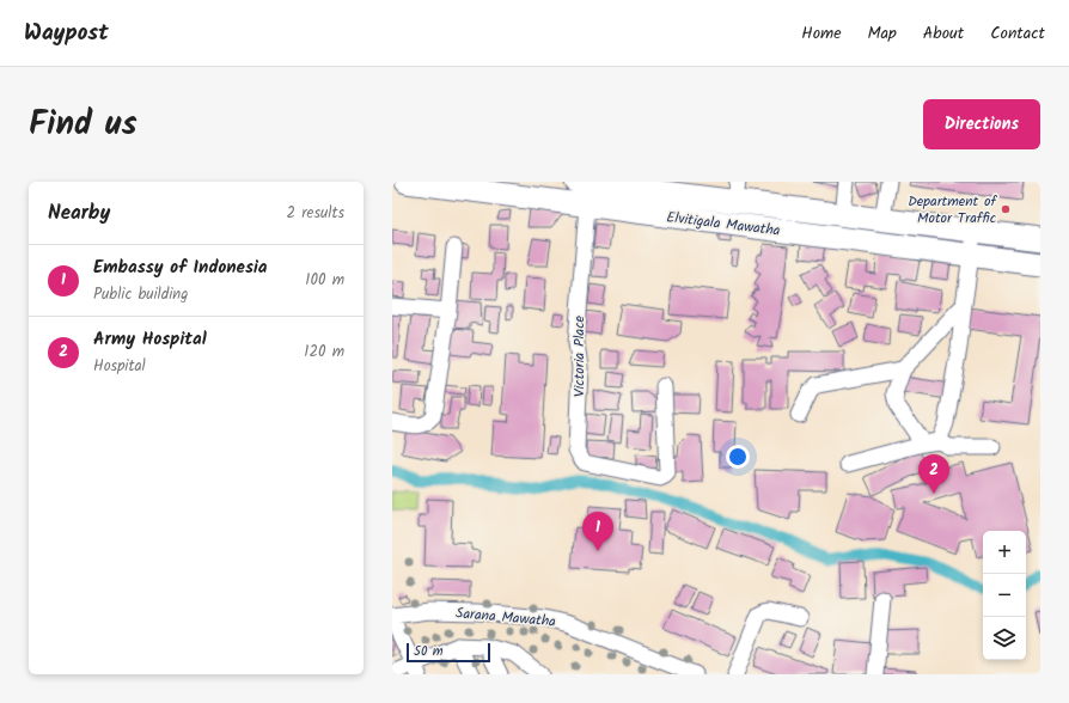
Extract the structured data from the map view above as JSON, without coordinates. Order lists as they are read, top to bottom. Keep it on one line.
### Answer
{"streets":{"highway":["Elvitigala Mawatha"],"street":["Victoria Place","Sarana Mawatha"]},"crossings":[["Elvitigala Mawatha","Victoria Place"]],"places":["Department of Motor Traffic"],"scale_bar":"50 m","page":{"header":"Waypost","nav":["Home","Map","About","Contact"],"title":"Find us","buttons":"Directions","heading":["Nearby","2 results"],"list":[{"mark":"1","name":"Embassy of Indonesia","note":"Public building","value":"100 m"},{"mark":"2","name":"Army Hospital","note":"Hospital","value":"120 m"}],"pins":["2","1"],"map_buttons":["+","−"],"scale":"50 m"}}
